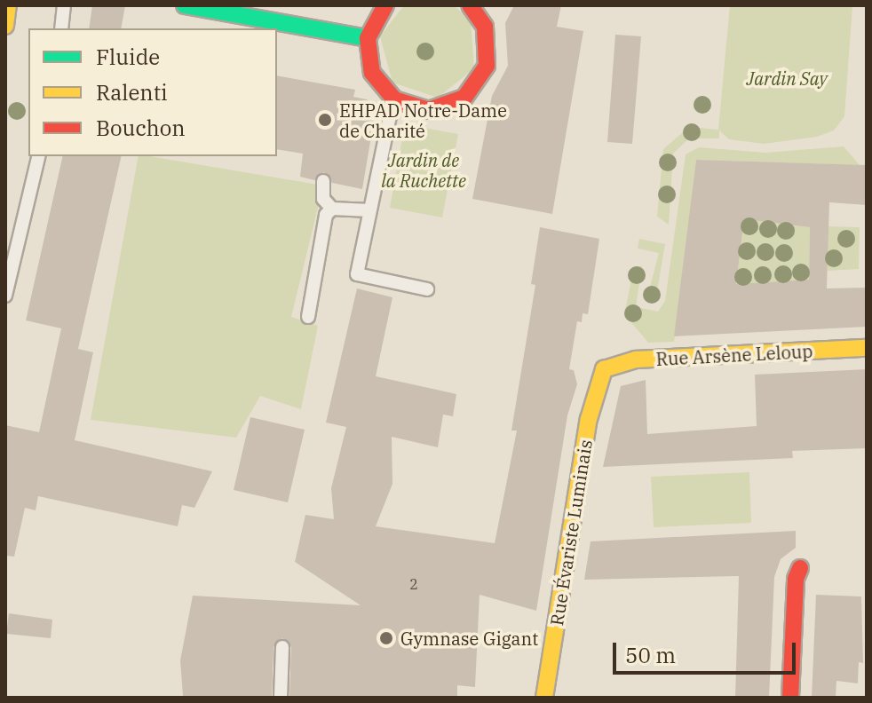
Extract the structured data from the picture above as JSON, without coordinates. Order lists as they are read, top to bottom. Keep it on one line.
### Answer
{"streets":{"street":["Rue Arsène Leloup","Rue Évariste Luminais"]},"crossings":[["Rue Arsène Leloup","Rue Évariste Luminais"]],"parks":["Jardin Say","Jardin de la Ruchette"],"places":["EHPAD Notre-Dame de Charité","Gymnase Gigant"],"house_numbers":["2"],"legend":["Fluide","Ralenti","Bouchon"],"scale_bar":"50 m"}
